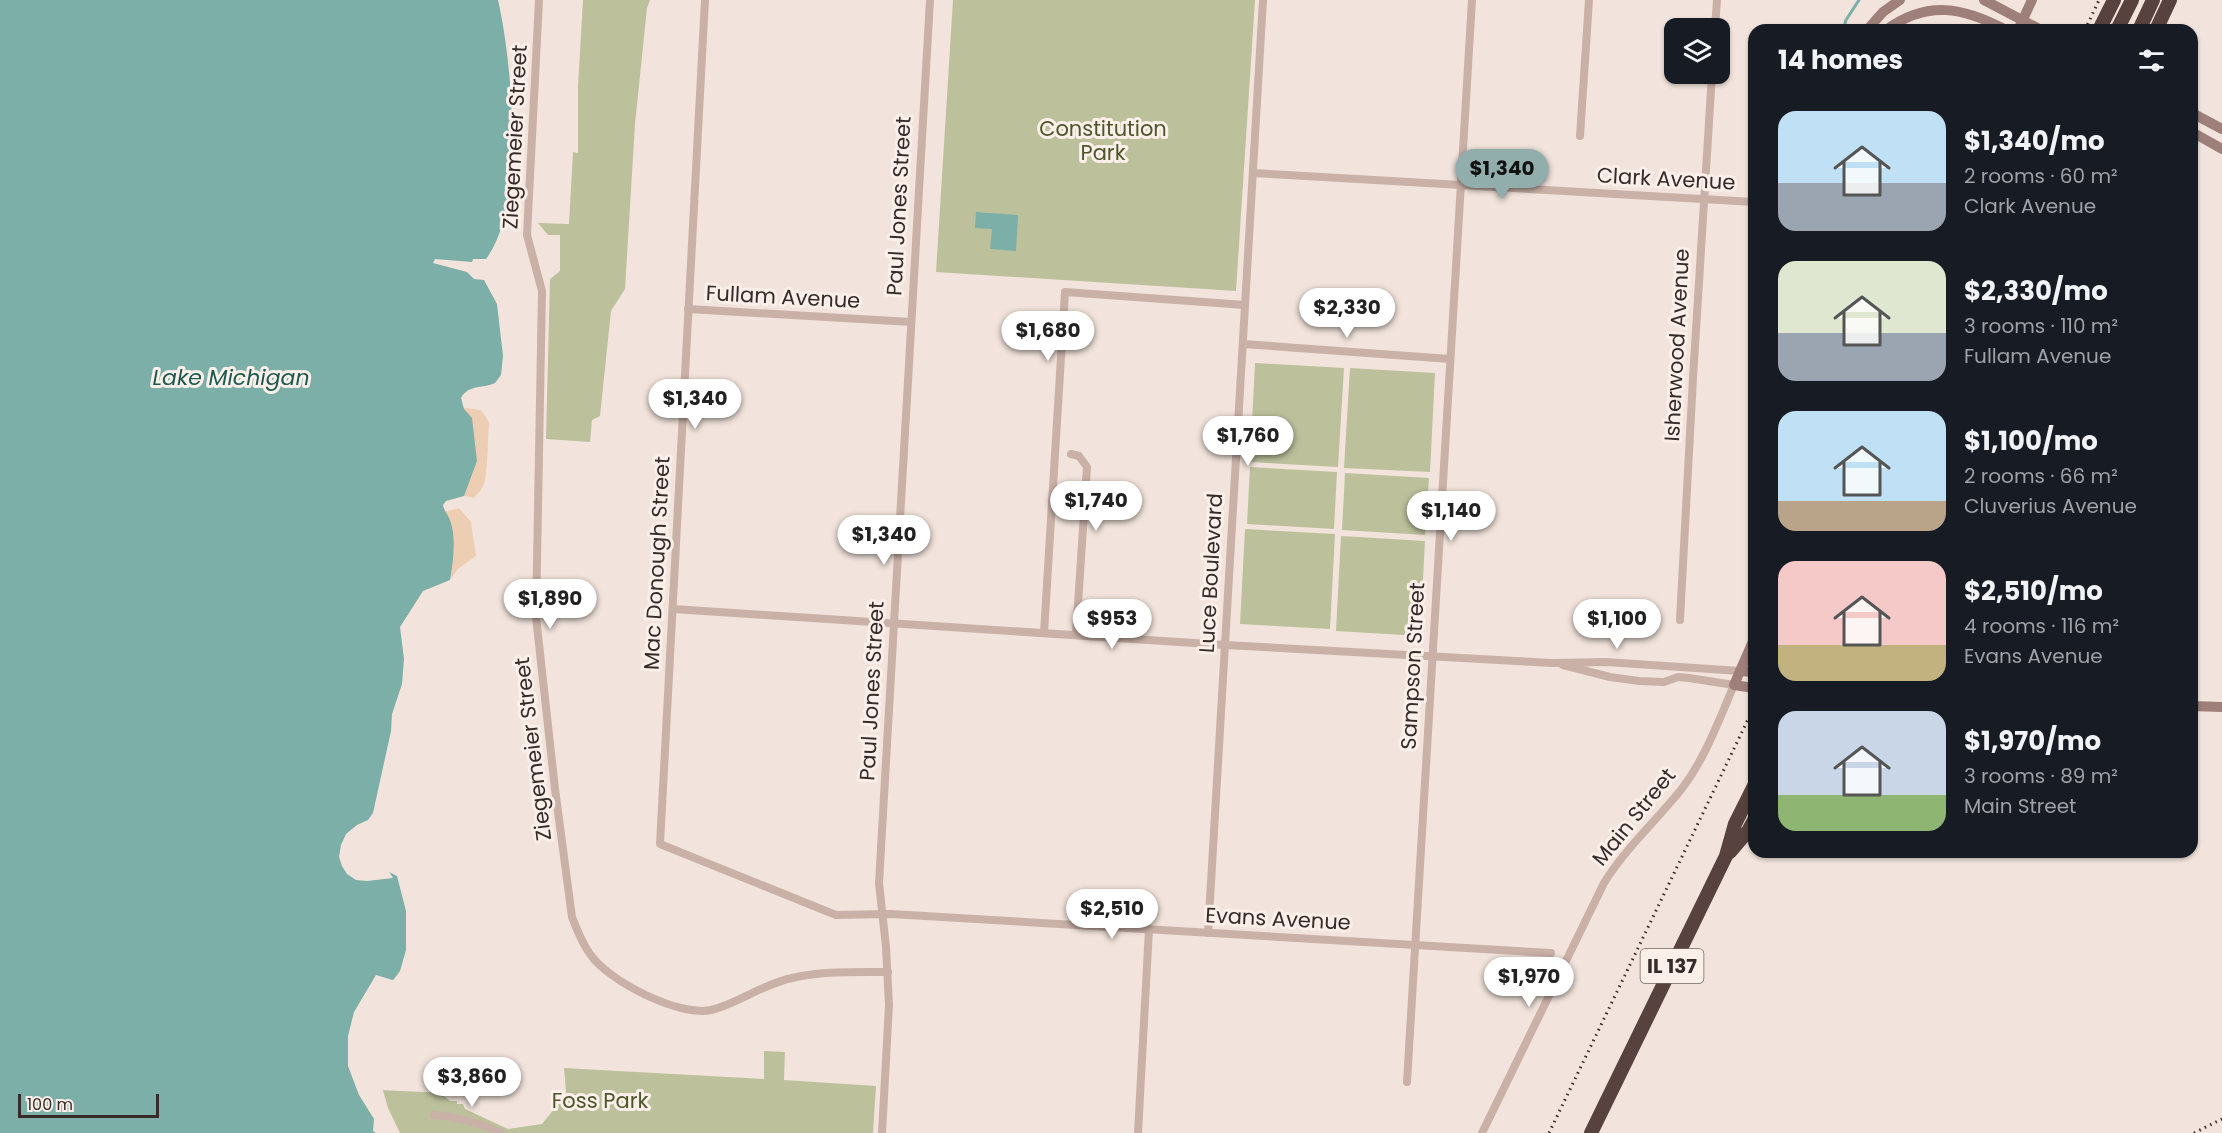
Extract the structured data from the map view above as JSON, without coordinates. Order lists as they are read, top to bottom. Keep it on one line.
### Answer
{"streets":{"highway":["IL 137"],"street":["Ziegemeier Street","Clark Avenue","Paul Jones Street","Fullam Avenue","Isherwood Avenue","Mac Donough Street","Luce Boulevard","Sampson Street","Main Street","Evans Avenue"]},"crossings":[["Ziegemeier Street","Paul Jones Street"],["Clark Avenue","Isherwood Avenue"],["Clark Avenue","Luce Boulevard"],["Clark Avenue","Sampson Street"],["Paul Jones Street","Fullam Avenue"],["Paul Jones Street","Evans Avenue"],["Fullam Avenue","Mac Donough Street"],["Mac Donough Street","Evans Avenue"],["Luce Boulevard","Evans Avenue"],["Sampson Street","Evans Avenue"]],"water":["Lake Michigan"],"parks":["Constitution Park","Foss Park"],"scale_bar":"100 m","page":{"heading":"14 homes","list":[{"name":"$1,340/mo","note":"2 rooms · 60 m² · Clark Avenue"},{"name":"$2,330/mo","note":"3 rooms · 110 m² · Fullam Avenue"},{"name":"$1,100/mo","note":"2 rooms · 66 m² · Cluverius Avenue"},{"name":"$2,510/mo","note":"4 rooms · 116 m² · Evans Avenue"},{"name":"$1,970/mo","note":"3 rooms · 89 m² · Main Street"}],"price":["$1,340","$2,330","$1,680","$1,340","$1,760","$1,740","$1,140","$1,340","$1,890","$953","$1,100","$2,510","$1,970","$3,860"],"scale":"100 m"}}
